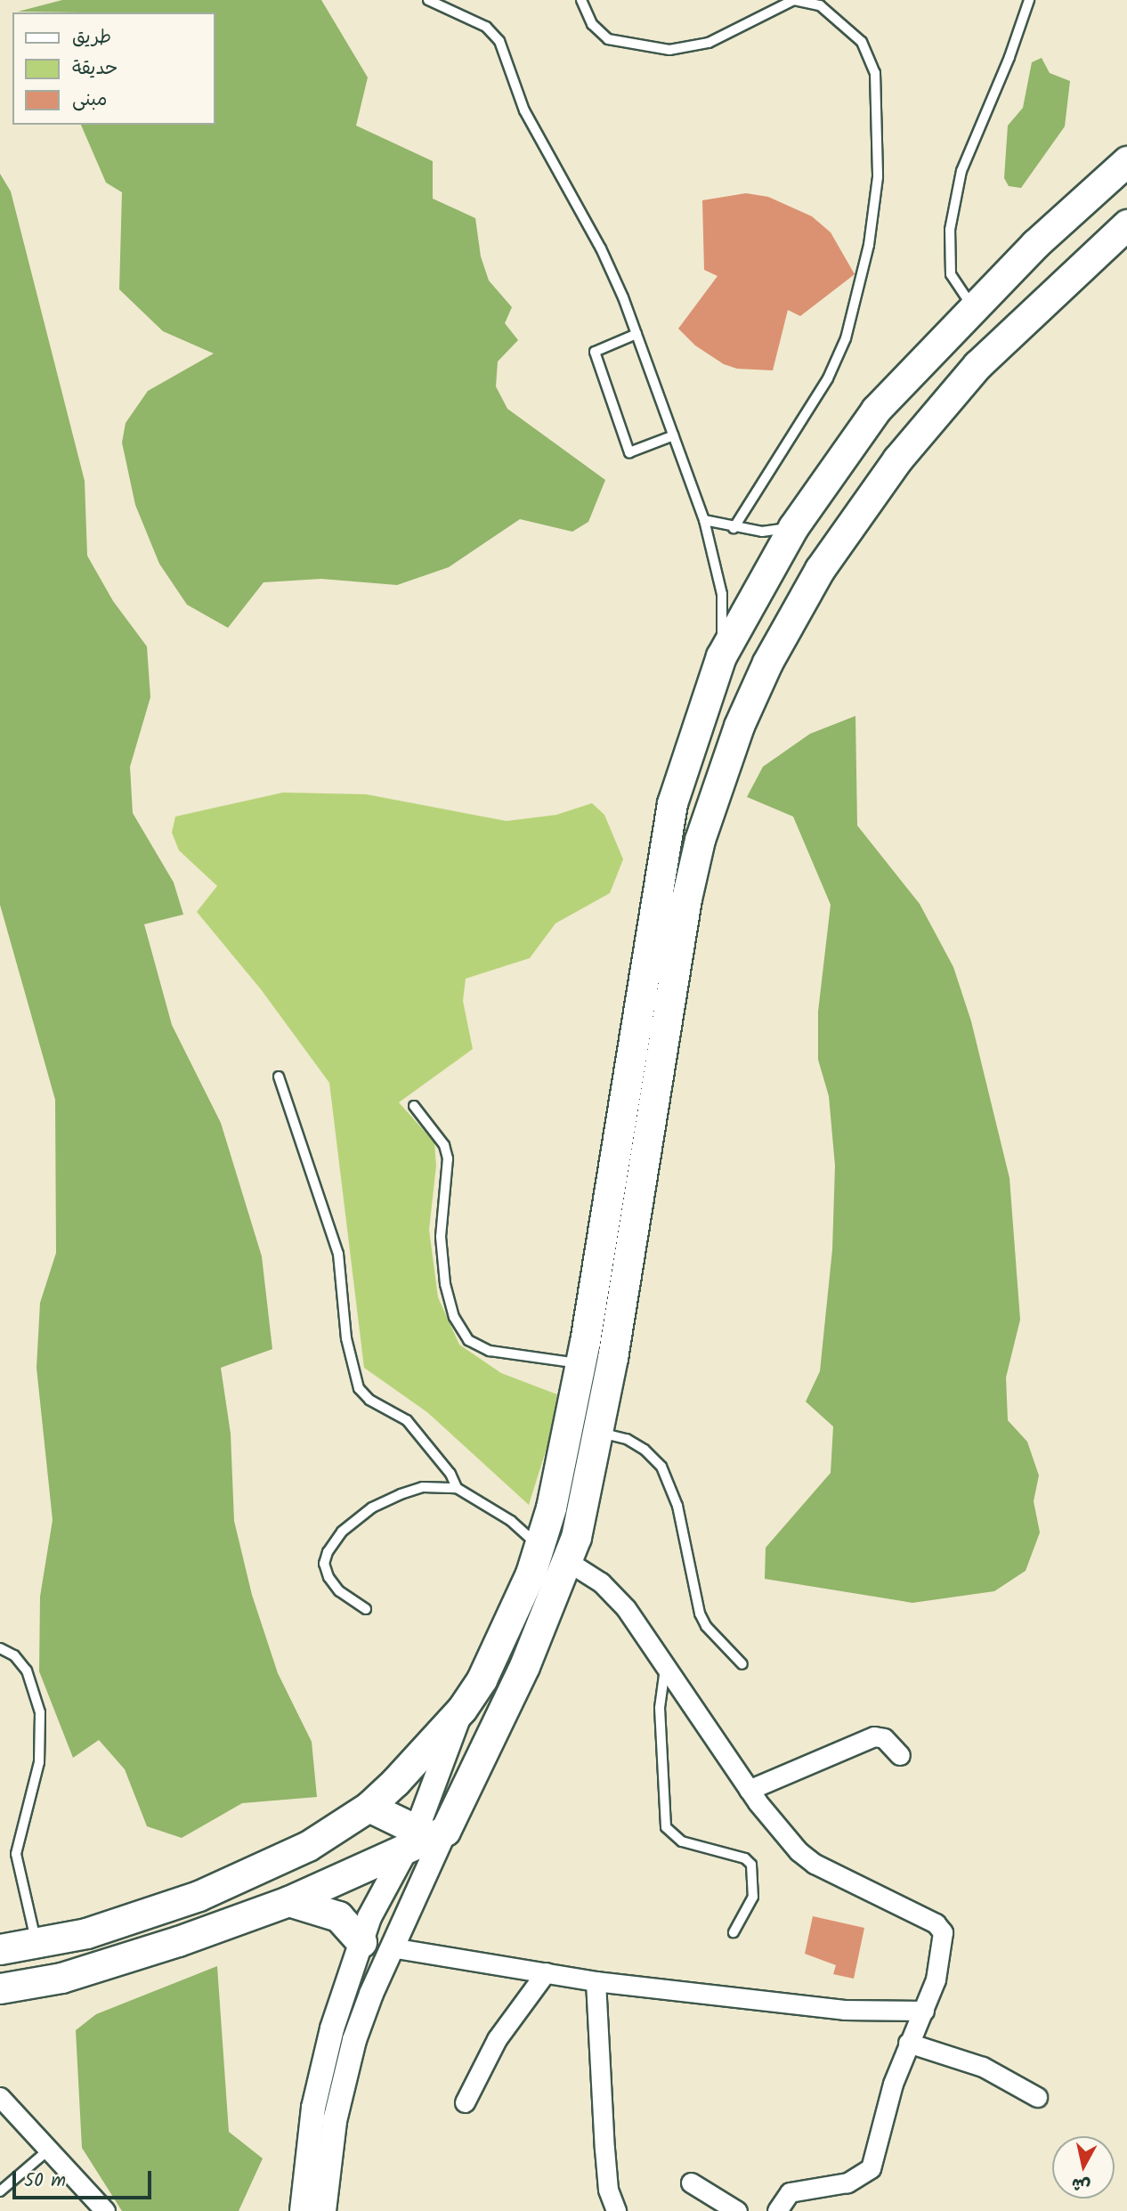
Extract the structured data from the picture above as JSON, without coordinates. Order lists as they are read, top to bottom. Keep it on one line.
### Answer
{"legend":["طريق","حديقة","مبنى"],"scale_bar":"50 m","north":"bottom"}
